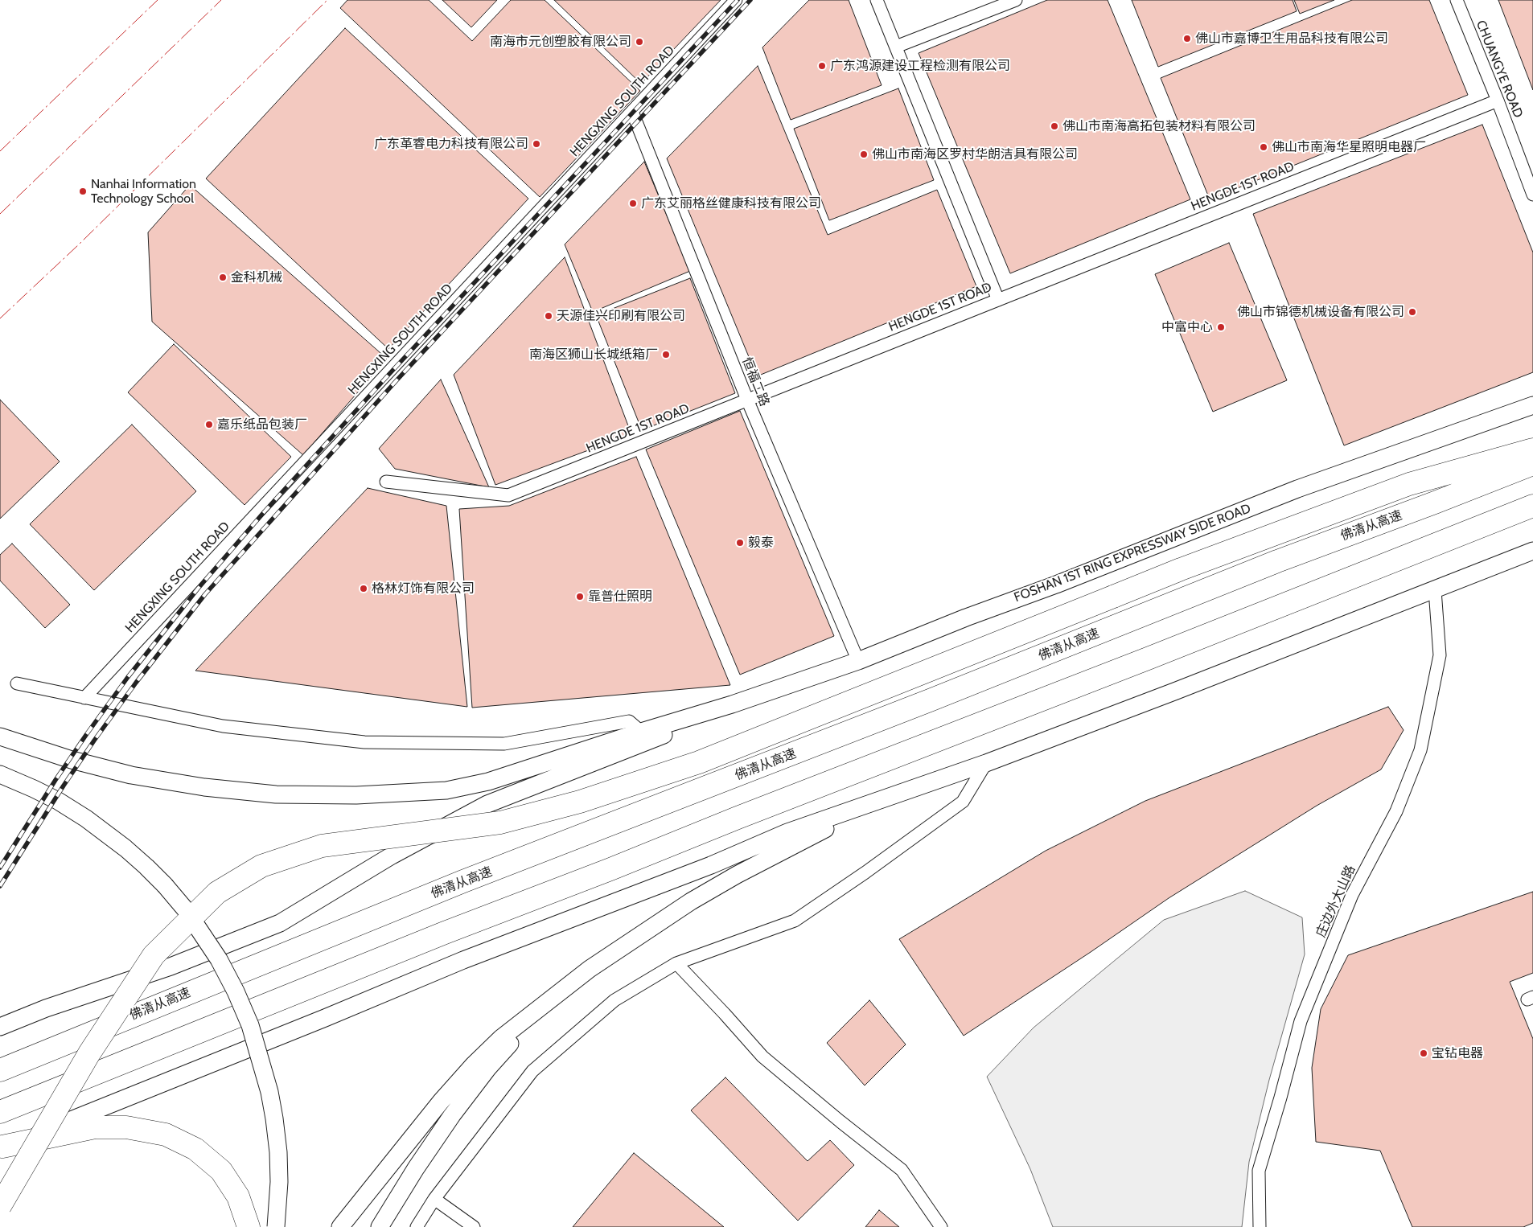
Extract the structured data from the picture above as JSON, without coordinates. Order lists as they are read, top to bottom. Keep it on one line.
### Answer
{"streets":{"highway":["佛清从高速"],"main road":["FOSHAN 1ST RING EXPRESSWAY SIDE ROAD"],"street":["CHUANGYE ROAD","HENGXING SOUTH ROAD","HENGDE 1ST ROAD","恒福二路","庄边外大山路"]},"crossings":[["CHUANGYE ROAD","HENGDE 1ST ROAD"],["HENGXING SOUTH ROAD","恒福二路"],["HENGDE 1ST ROAD","恒福二路"],["恒福二路","FOSHAN 1ST RING EXPRESSWAY SIDE ROAD"]],"places":["佛山市嘉博卫生用品科技有限公司","南海市元创塑胶有限公司","广东鸿源建设工程检测有限公司","佛山市南海高拓包装材料有限公司","广东革睿电力科技有限公司","佛山市南海华星照明电器厂","佛山市南海区罗村华朗洁具有限公司","Nanhai Information Technology School","广东艾丽格丝健康科技有限公司","金科机械","佛山市锦德机械设备有限公司","天源佳兴印刷有限公司","中富中心","南海区狮山长城纸箱厂","嘉乐纸品包装厂","毅泰","格林灯饰有限公司","靠普仕照明","宝钻电器"]}
